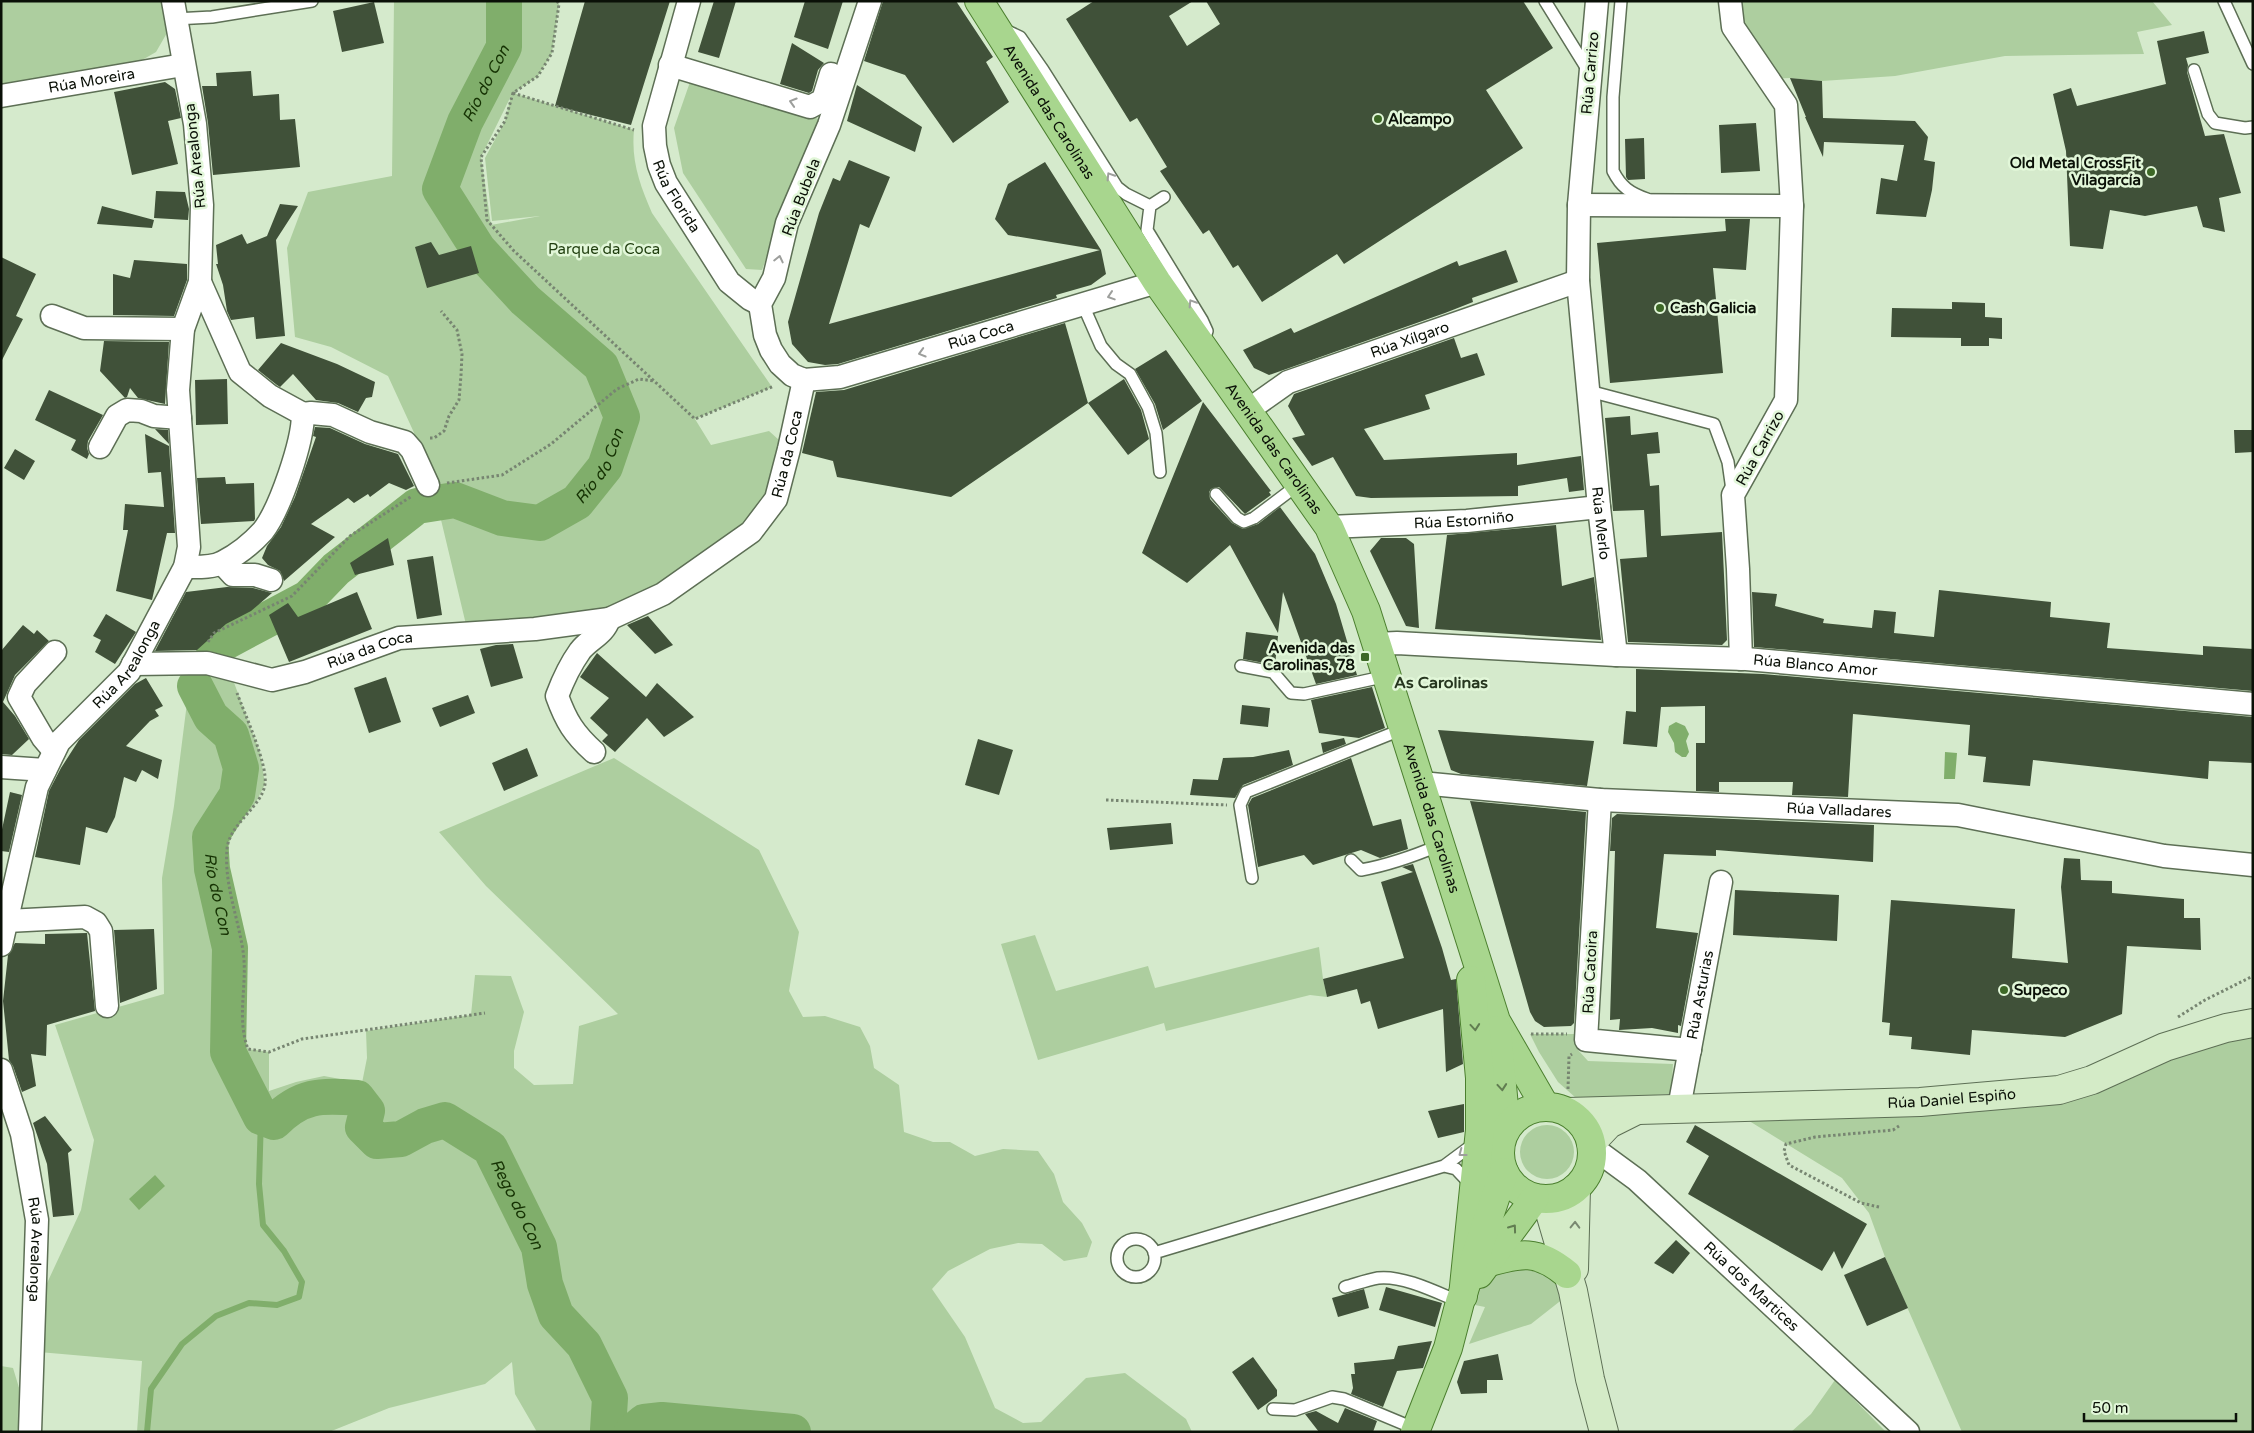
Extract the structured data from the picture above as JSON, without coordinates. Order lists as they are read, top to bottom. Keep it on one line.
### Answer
{"streets":{"main road":["Avenida das Carolinas"],"street":["Rúa Carrizo","Rúa Moreira","Rúa Arealonga","Rúa Florida","Rúa Bubela","Rúa Coca","Rúa Xílgaro","Rúa da Coca","Rúa Estorniño","Rúa Merlo","Rúa Blanco Amor","Rúa Valladares","Rúa Catoira","Rúa Asturias","Rúa Daniel Espiño","Rúa dos Martices"]},"crossings":[["Rúa Carrizo","Rúa Xílgaro"],["Rúa Carrizo","Rúa Merlo"],["Rúa Carrizo","Rúa Blanco Amor"],["Rúa Moreira","Rúa Arealonga"],["Avenida das Carolinas","Rúa Coca"],["Avenida das Carolinas","Rúa Xílgaro"],["Avenida das Carolinas","Rúa Estorniño"],["Avenida das Carolinas","Rúa Blanco Amor"],["Avenida das Carolinas","Rúa Valladares"],["Rúa Arealonga","Rúa da Coca"],["Rúa Florida","Rúa Bubela"],["Rúa Coca","Rúa da Coca"],["Rúa Estorniño","Rúa Merlo"],["Rúa Merlo","Rúa Blanco Amor"],["Rúa Valladares","Rúa Catoira"],["Rúa Catoira","Rúa Asturias"],["Rúa Asturias","Rúa Daniel Espiño"],["Rúa Daniel Espiño","Rúa dos Martices"]],"one_way":["Rúa Bubela","Rúa Coca"],"districts":["As Carolinas"],"water":["Río do Con","Rego do Con"],"parks":["Parque da Coca"],"places":{"other":["Alcampo","Old Metal CrossFit Vilagarcía","Cash Galicia","Supeco"],"transit":["Avenida das Carolinas, 78"]},"scale_bar":"50 m"}
